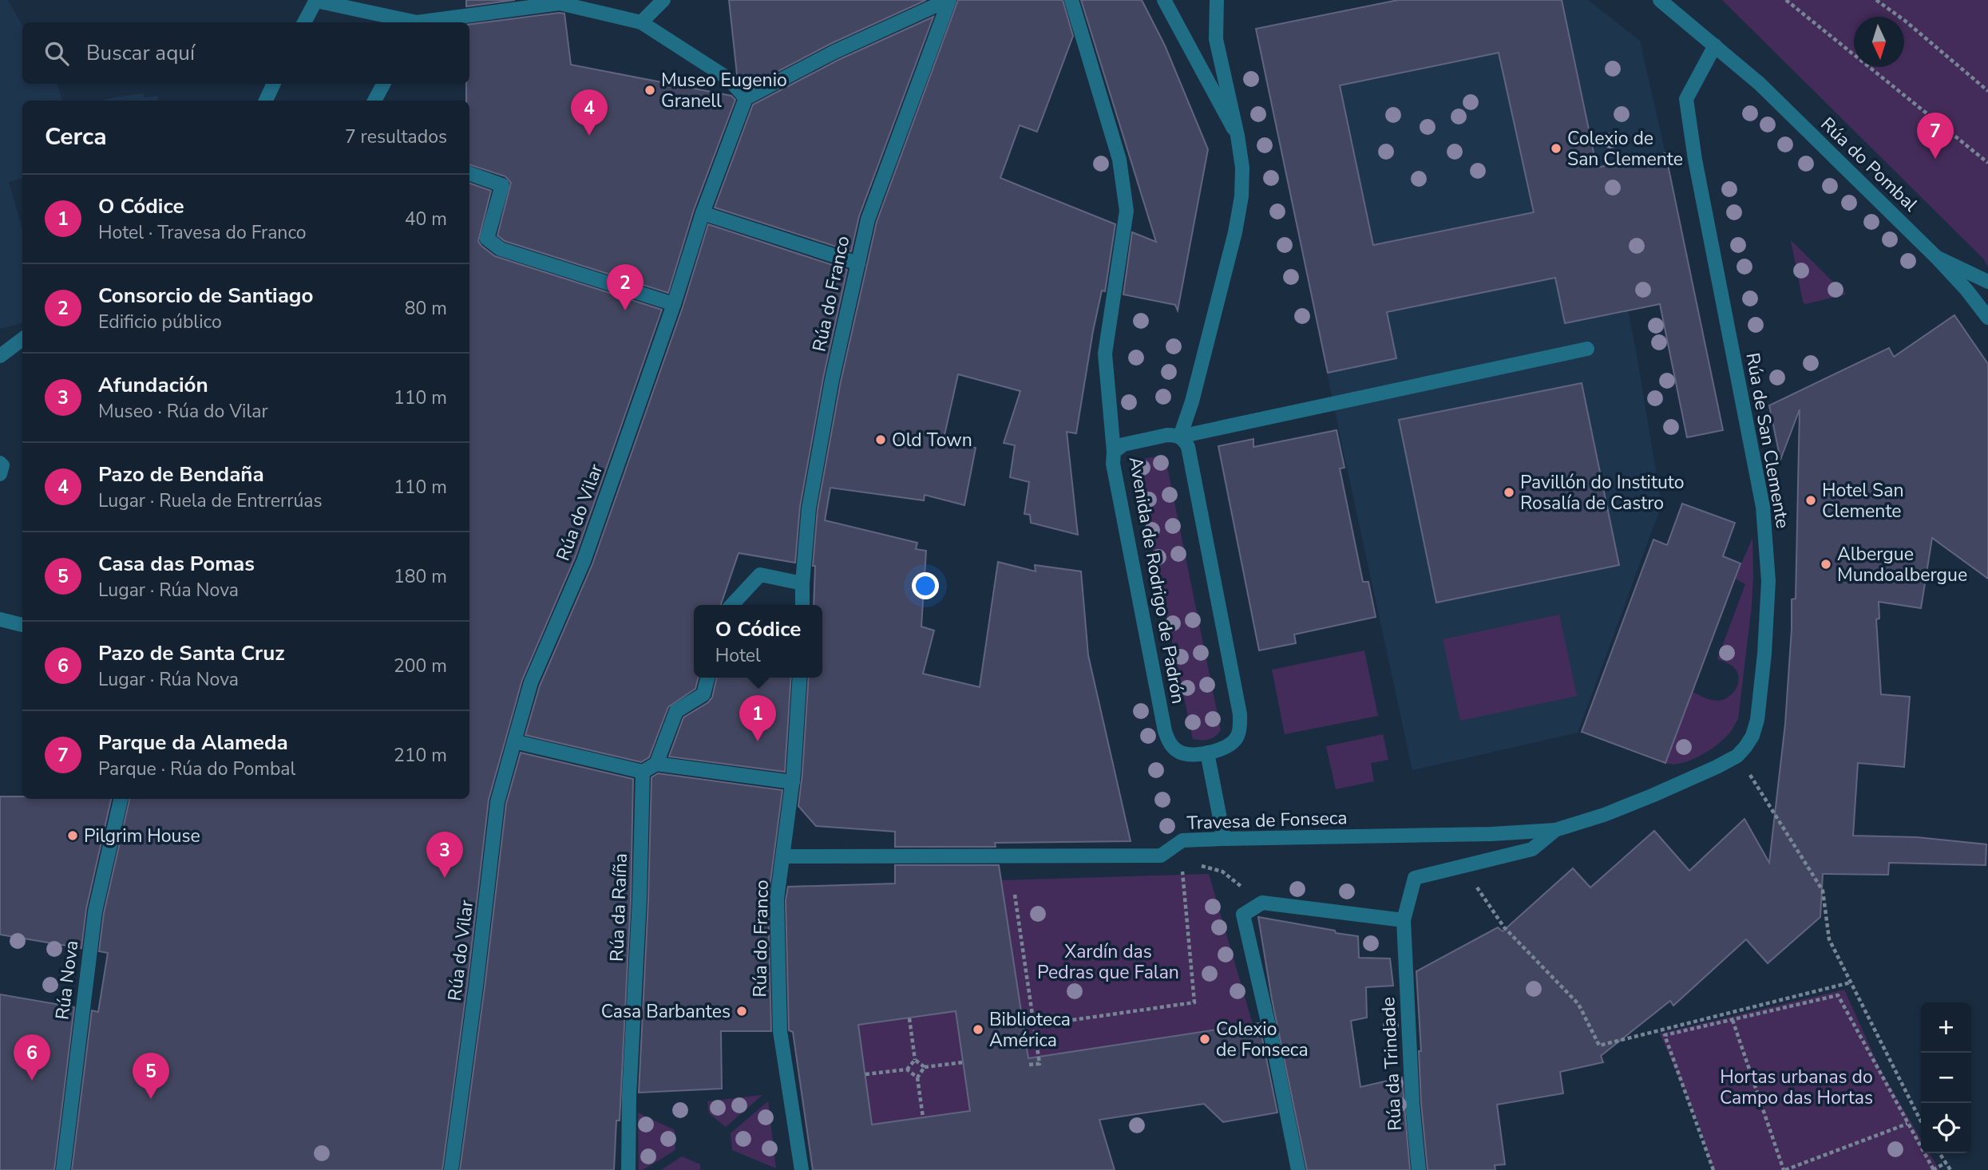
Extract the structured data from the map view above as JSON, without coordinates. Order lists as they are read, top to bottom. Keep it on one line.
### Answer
{"streets":{"street":["Rúa do Pombal","Rúa do Franco","Rúa de San Clemente","Rúa do Vilar","Avenida de Rodrigo de Padrón","Travesa de Fonseca","Rúa da Raíña","Rúa Nova","Rúa da Trindade"]},"crossings":[["Rúa do Pombal","Rúa de San Clemente"],["Rúa do Franco","Travesa de Fonseca"],["Rúa de San Clemente","Travesa de Fonseca"]],"parks":["Xardín das Pedras que Falan","Hortas urbanas do Campo das Hortas"],"places":["Museo Eugenio Granell","Colexio de San Clemente","Old Town","Pavillón do Instituto Rosalía de Castro","Hotel San Clemente","Albergue Mundoalbergue","Pilgrim House","Casa Barbantes","Biblioteca América","Colexio de Fonseca"],"north":"bottom","page":{"search":"Buscar aquí","pins":["4","7","2","1","3","6","5"],"heading":["Cerca","7 resultados"],"list":[{"mark":"1","name":"O Códice","note":"Hotel · Travesa do Franco","value":"40 m"},{"mark":"2","name":"Consorcio de Santiago","note":"Edificio público","value":"80 m"},{"mark":"3","name":"Afundación","note":"Museo · Rúa do Vilar","value":"110 m"},{"mark":"4","name":"Pazo de Bendaña","note":"Lugar · Ruela de Entrerrúas","value":"110 m"},{"mark":"5","name":"Casa das Pomas","note":"Lugar · Rúa Nova","value":"180 m"},{"mark":"6","name":"Pazo de Santa Cruz","note":"Lugar · Rúa Nova","value":"200 m"},{"mark":"7","name":"Parque da Alameda","note":"Parque · Rúa do Pombal","value":"210 m"}],"popup":["O Códice","Hotel"],"map_buttons":["+","−"]}}
